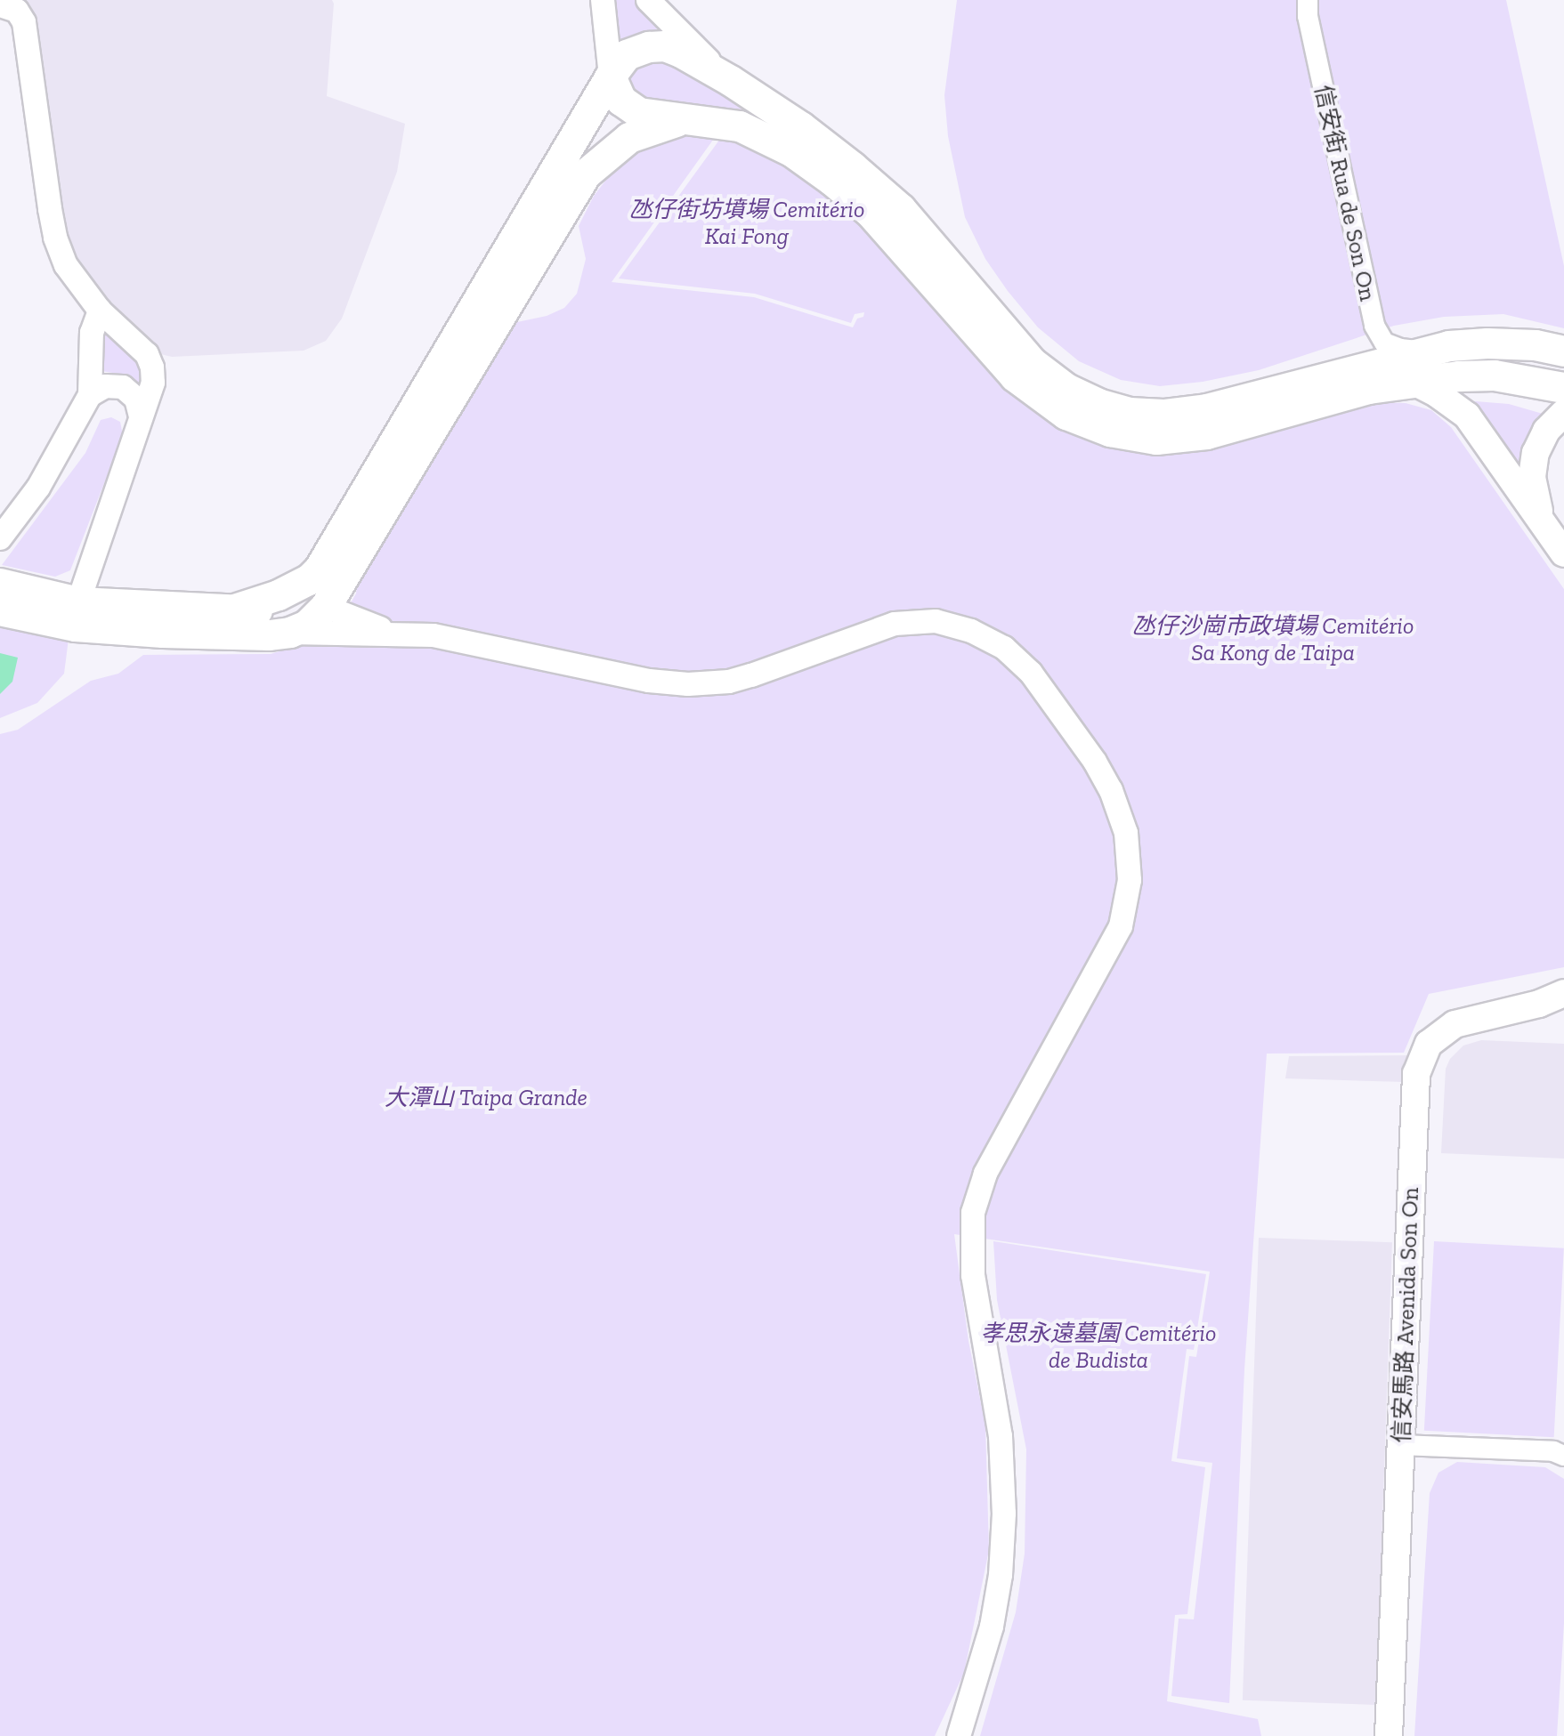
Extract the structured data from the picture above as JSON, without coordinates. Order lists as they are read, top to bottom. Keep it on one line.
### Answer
{"streets":{"main road":["信安馬路 Avenida Son On"],"street":["信安街 Rua de Son On"]},"parks":["氹仔街坊墳場 Cemitério Kai Fong","氹仔沙崗市政墳場 Cemitério Sa Kong de Taipa","大潭山 Taipa Grande","孝思永遠墓園 Cemitério de Budista"]}
